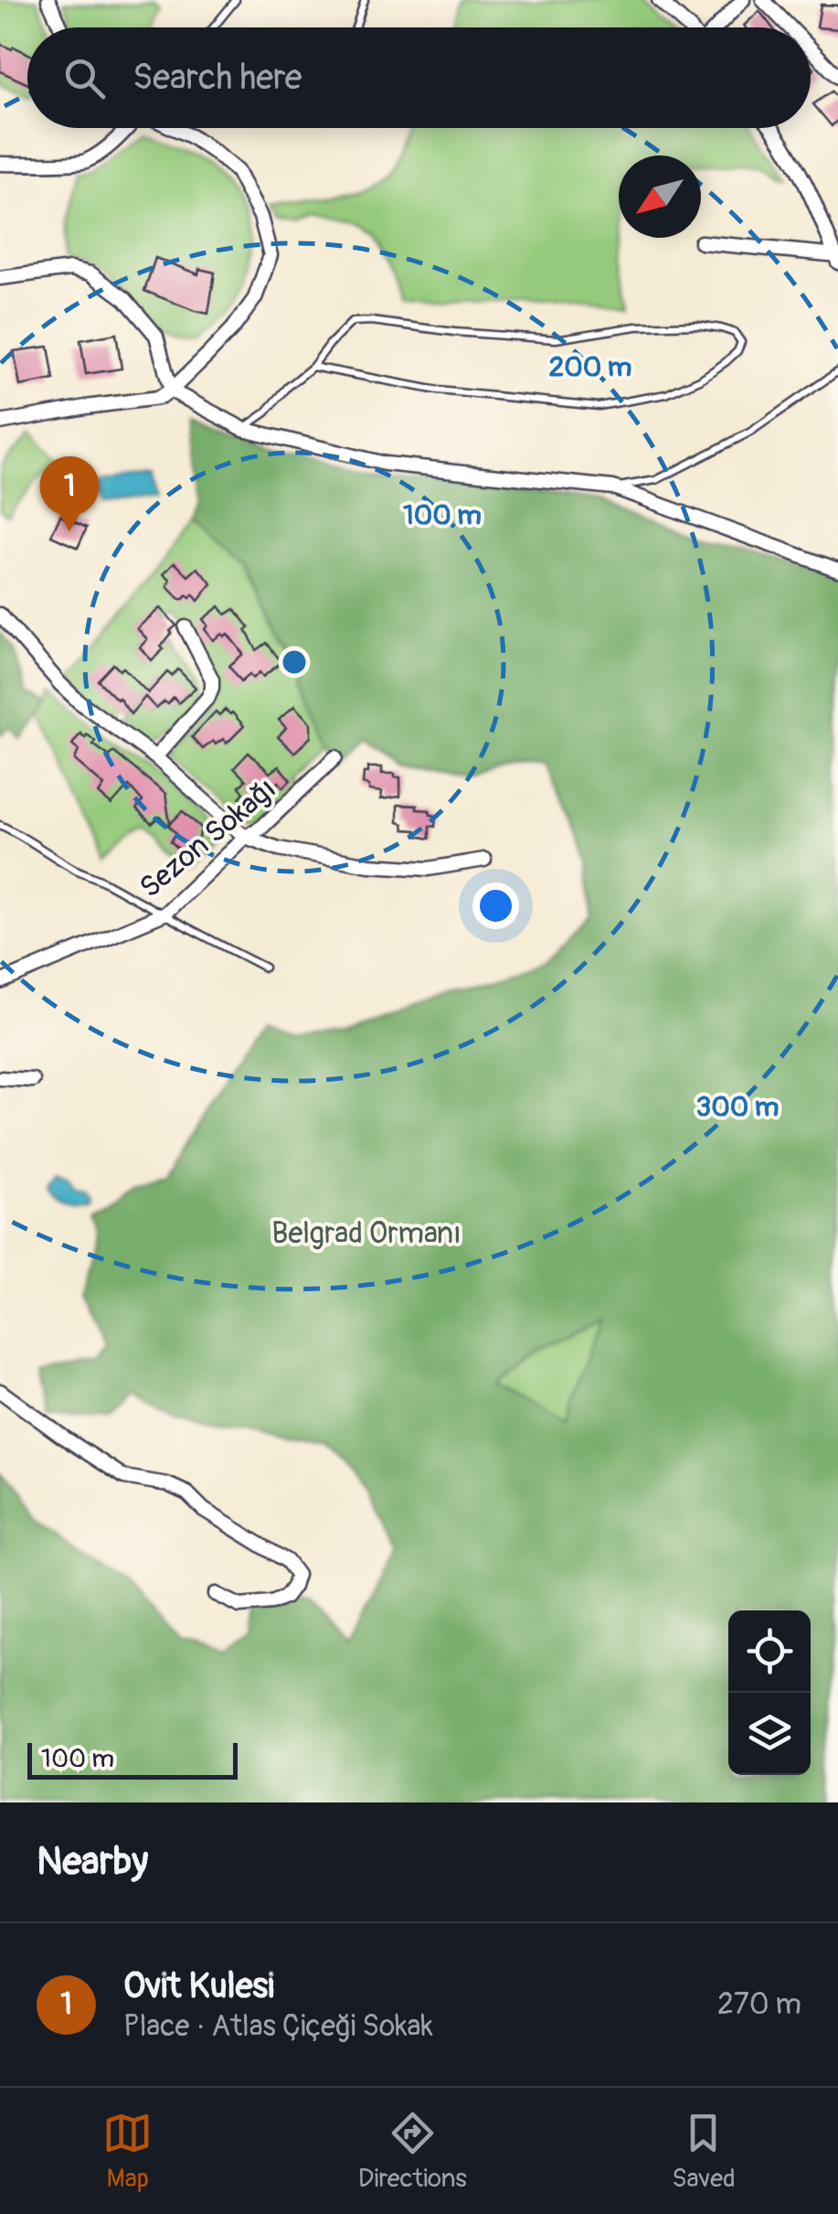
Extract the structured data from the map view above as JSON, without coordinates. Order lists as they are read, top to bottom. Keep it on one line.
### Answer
{"streets":{"street":["Sezon Sokağı"]},"parks":["Belgrad Ormanı"],"scale_bar":"100 m","north":"bottom left","page":{"search":"Search here","pins":"1","scale":"100 m","heading":"Nearby","list":[{"mark":"1","name":"Ovit Kulesi","note":"Place · Atlas Çiçeği Sokak","value":"270 m"}],"nav":["Map","Directions","Saved"]},"rings":["200 m","100 m","300 m"]}
